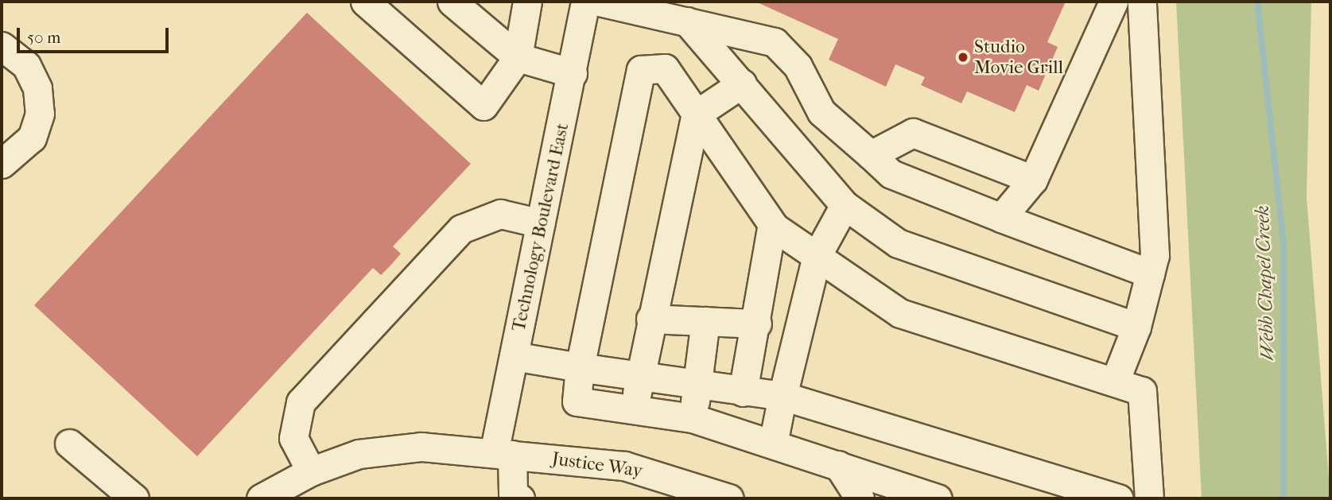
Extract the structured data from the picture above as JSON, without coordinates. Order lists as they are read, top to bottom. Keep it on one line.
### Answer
{"streets":{"street":["Technology Boulevard East","Justice Way"]},"crossings":[["Technology Boulevard East","Justice Way"]],"water":["Webb Chapel Creek"],"places":["Studio Movie Grill"],"scale_bar":"50 m"}
